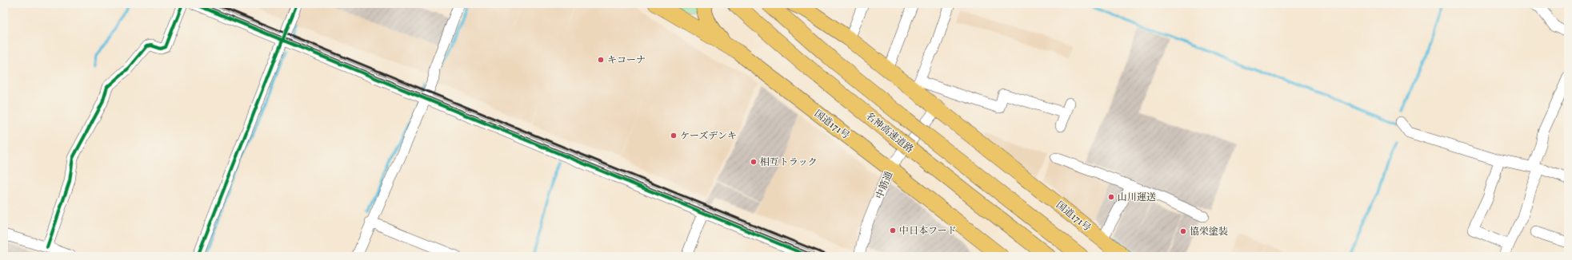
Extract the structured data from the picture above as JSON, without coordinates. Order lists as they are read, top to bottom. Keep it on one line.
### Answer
{"streets":{"highway":["国道171号","名神高速道路"],"street":["中筋通"]},"crossings":[["国道171号","中筋通"]],"places":["キコーナ","ケーズデンキ","相互トラック","山川運送","中日本フード","協栄塗装"]}
